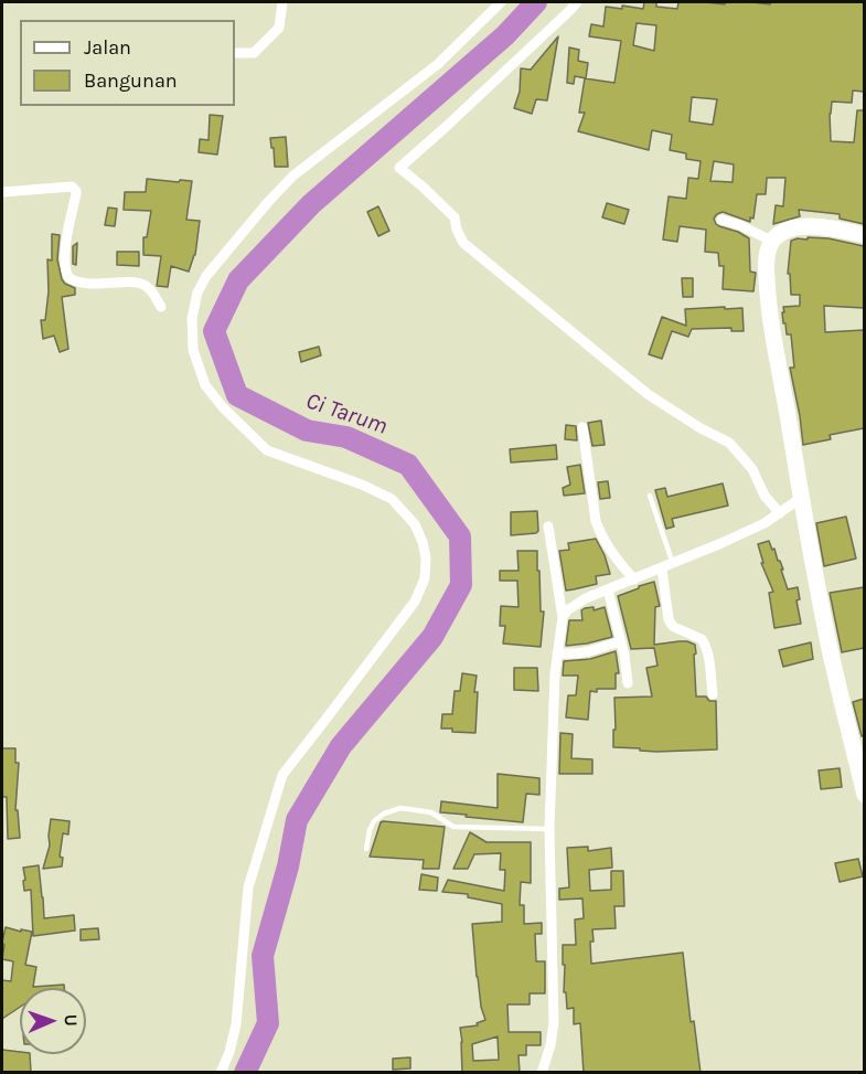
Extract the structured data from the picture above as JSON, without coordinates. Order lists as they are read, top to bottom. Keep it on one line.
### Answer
{"water":["Ci Tarum"],"legend":["Jalan","Bangunan"],"north":"right"}
